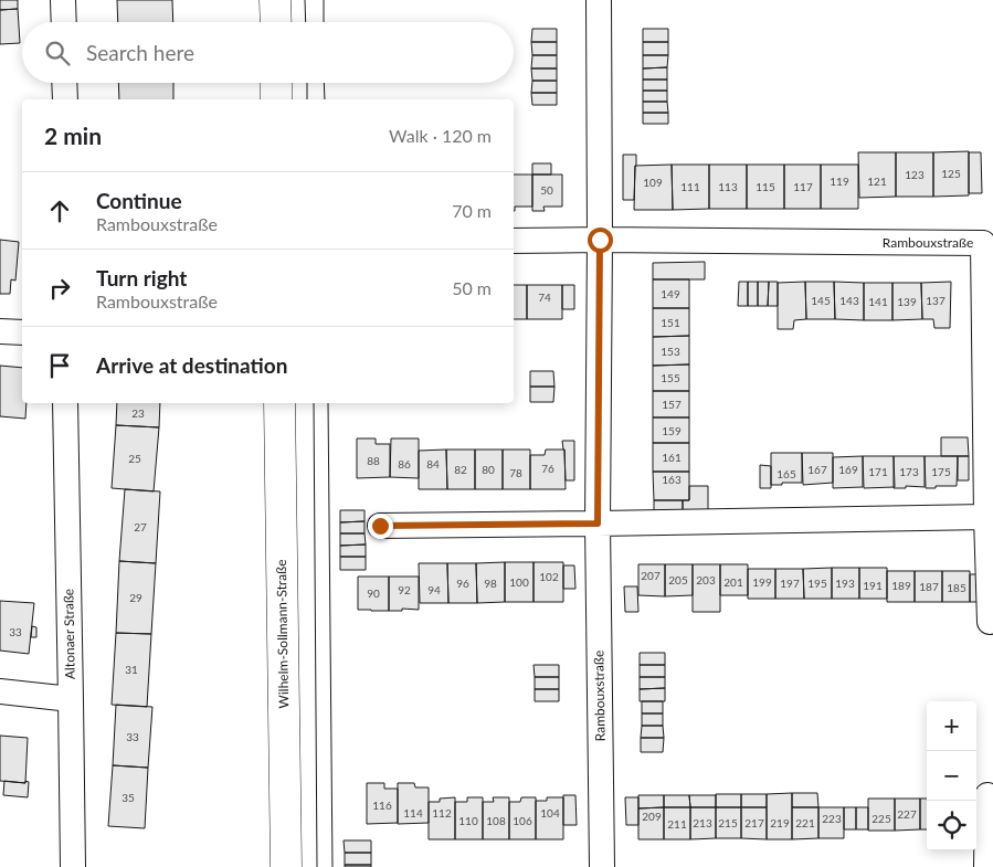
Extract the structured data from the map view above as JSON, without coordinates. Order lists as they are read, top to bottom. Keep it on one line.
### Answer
{"streets":{"street":["Rambouxstraße","Altonaer Straße","Wilhelm-Sollmann-Straße"]},"house_numbers":["125","123","119","121","109","111","113","115","117","50","149","74","145","143","137","141","139","151","153","155","157","23","159","161","25","88","86","84","76","82","80","167","169","171","173","175","78","165","163","27","207","102","205","203","100","201","199","96","98","197","195","193","191","189","187","185","92","94","90","29","33","31","33","35","116","114","112","104","227","209","223","225","110","108","106","213","215","217","219","221","211"],"page":{"search":"Search here","heading":["2 min","Walk · 120 m"],"list":[["Continue","Rambouxstraße","70 m"],["Turn right","Rambouxstraße","50 m"],"Arrive at destination"],"map_buttons":["+","−"]}}
